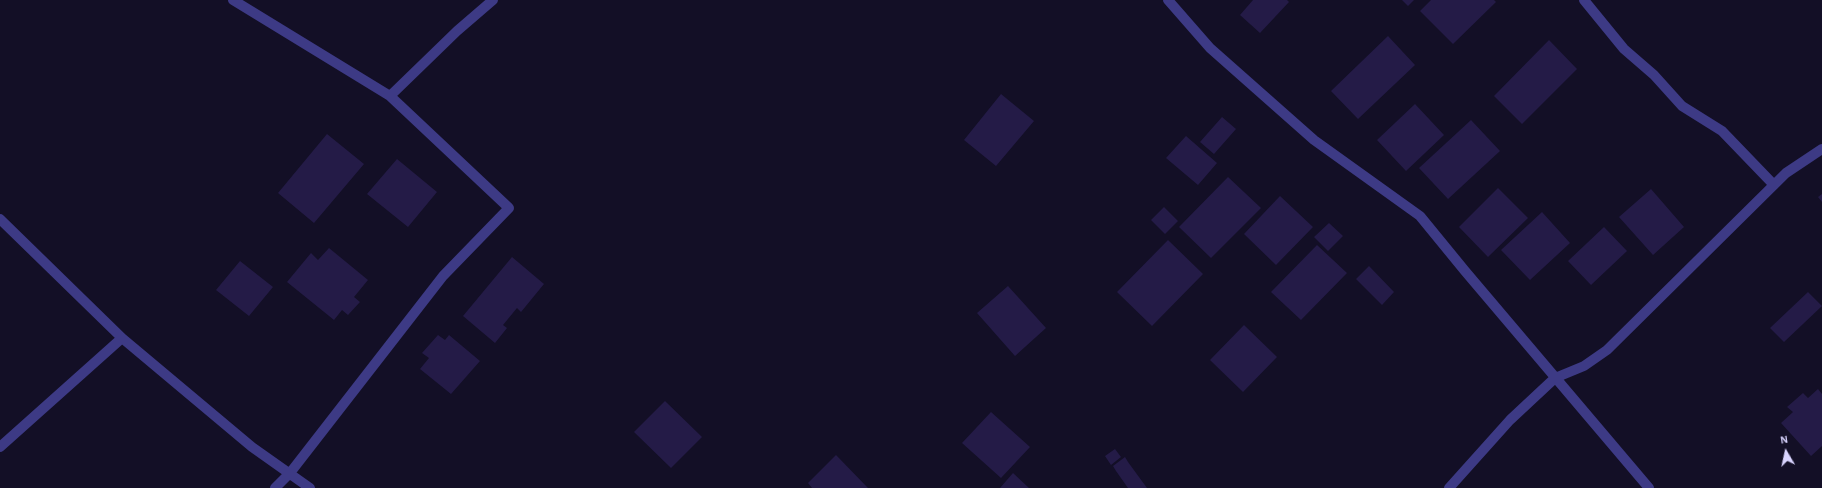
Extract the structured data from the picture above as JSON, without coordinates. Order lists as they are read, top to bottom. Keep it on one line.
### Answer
{"north":"top"}
